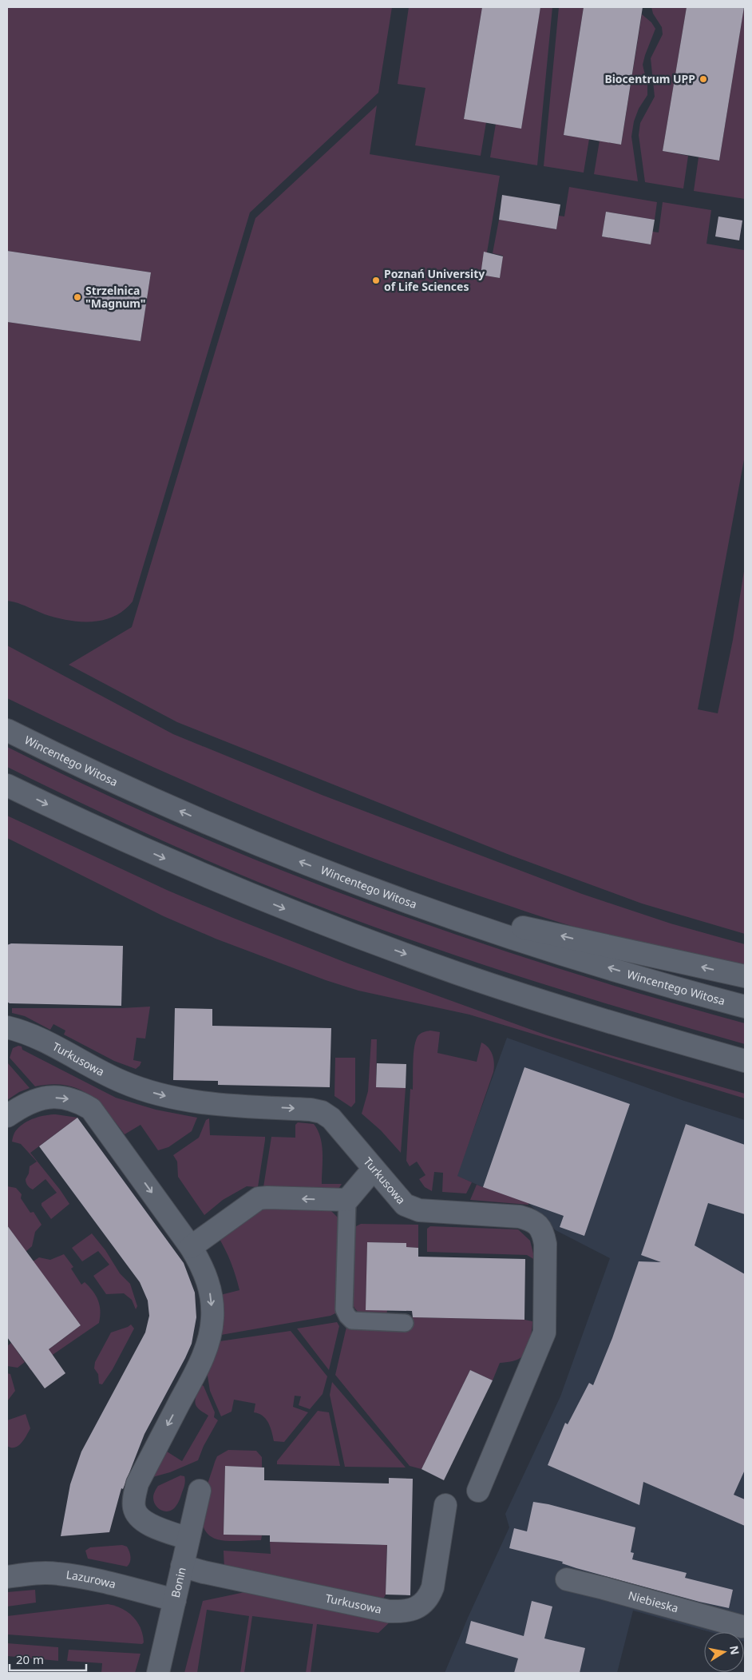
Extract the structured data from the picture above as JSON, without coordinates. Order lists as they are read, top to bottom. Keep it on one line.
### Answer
{"streets":{"street":["Wincentego Witosa","Turkusowa","Lazurowa","Bonin","Niebieska"]},"crossings":[["Turkusowa","Bonin"],["Lazurowa","Bonin"]],"places":["Biocentrum UPP","Poznań University of Life Sciences","Strzelnica \"Magnum\""],"scale_bar":"20 m","north":"right"}
